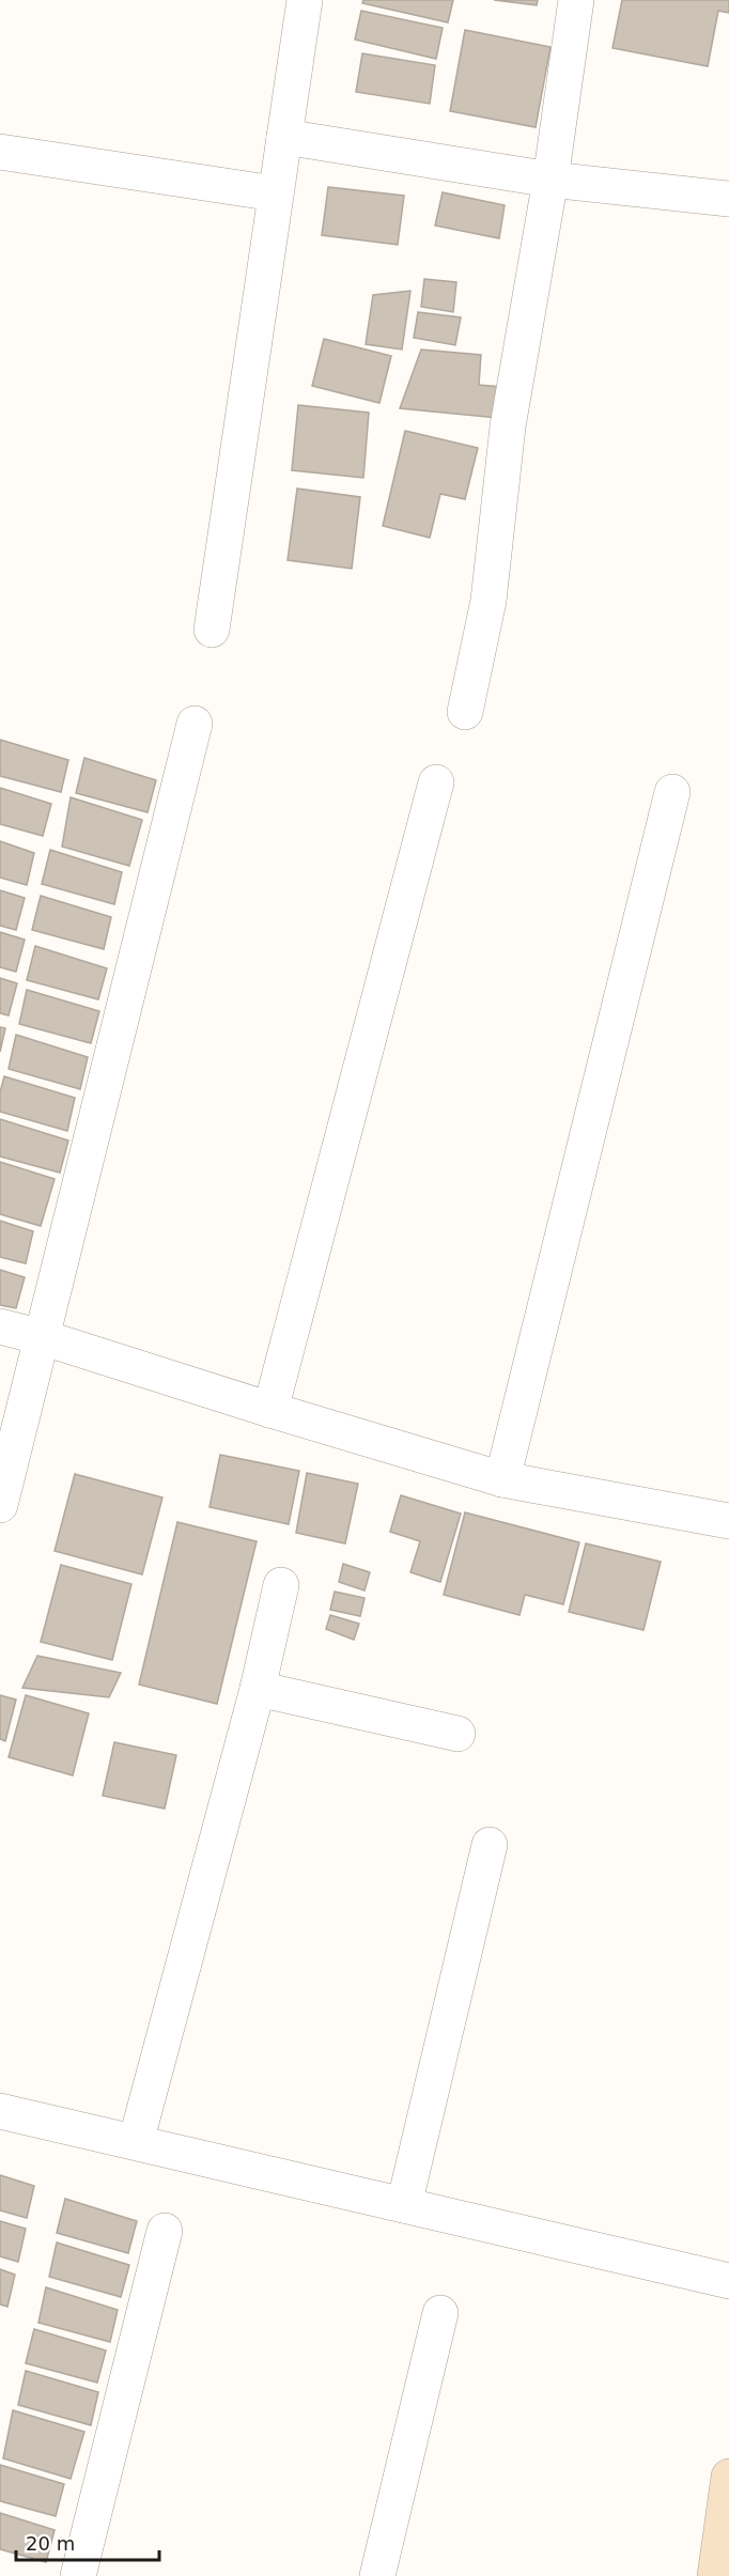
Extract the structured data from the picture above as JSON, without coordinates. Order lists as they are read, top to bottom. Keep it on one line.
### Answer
{"scale_bar":"20 m"}
